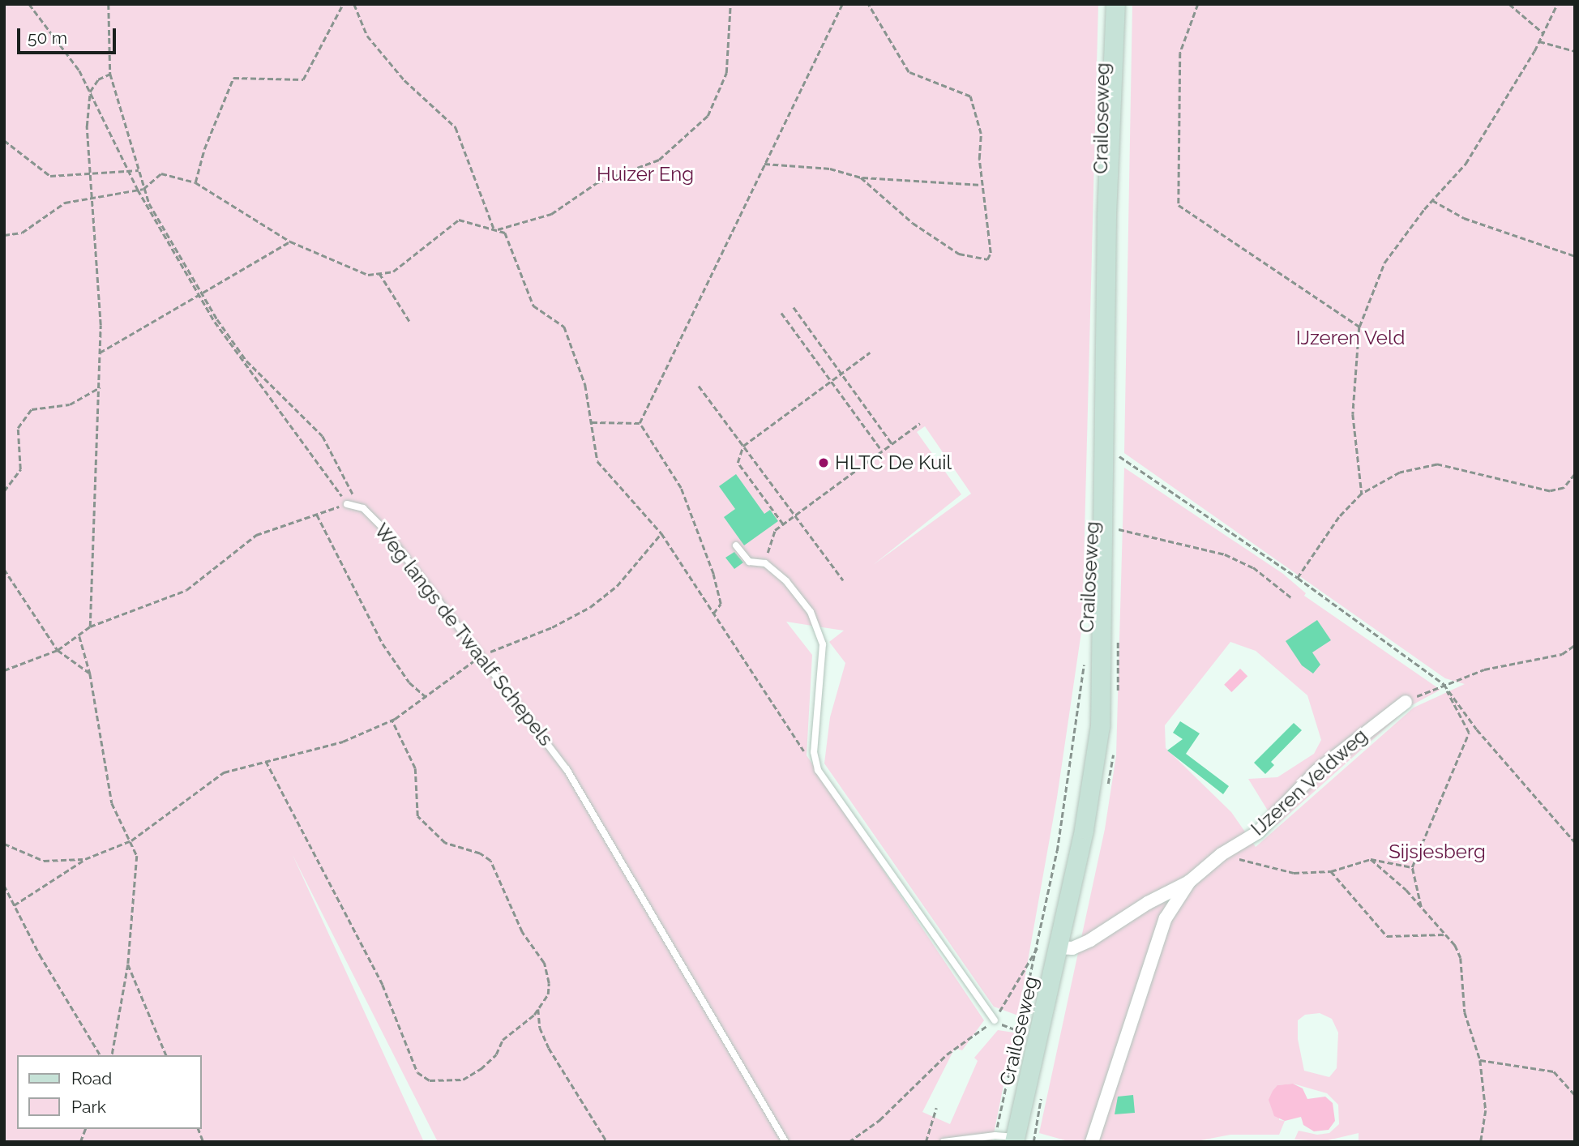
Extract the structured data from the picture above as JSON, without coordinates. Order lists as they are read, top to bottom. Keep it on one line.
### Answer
{"streets":{"main road":["Crailoseweg"],"street":["IJzeren Veldweg"],"lane":["Weg langs de Twaalf Schepels"]},"crossings":[["Crailoseweg","IJzeren Veldweg"]],"parks":["Huizer Eng","IJzeren Veld","Sijsjesberg"],"places":["HLTC De Kuil"],"legend":["Road","Park"],"scale_bar":"50 m"}
